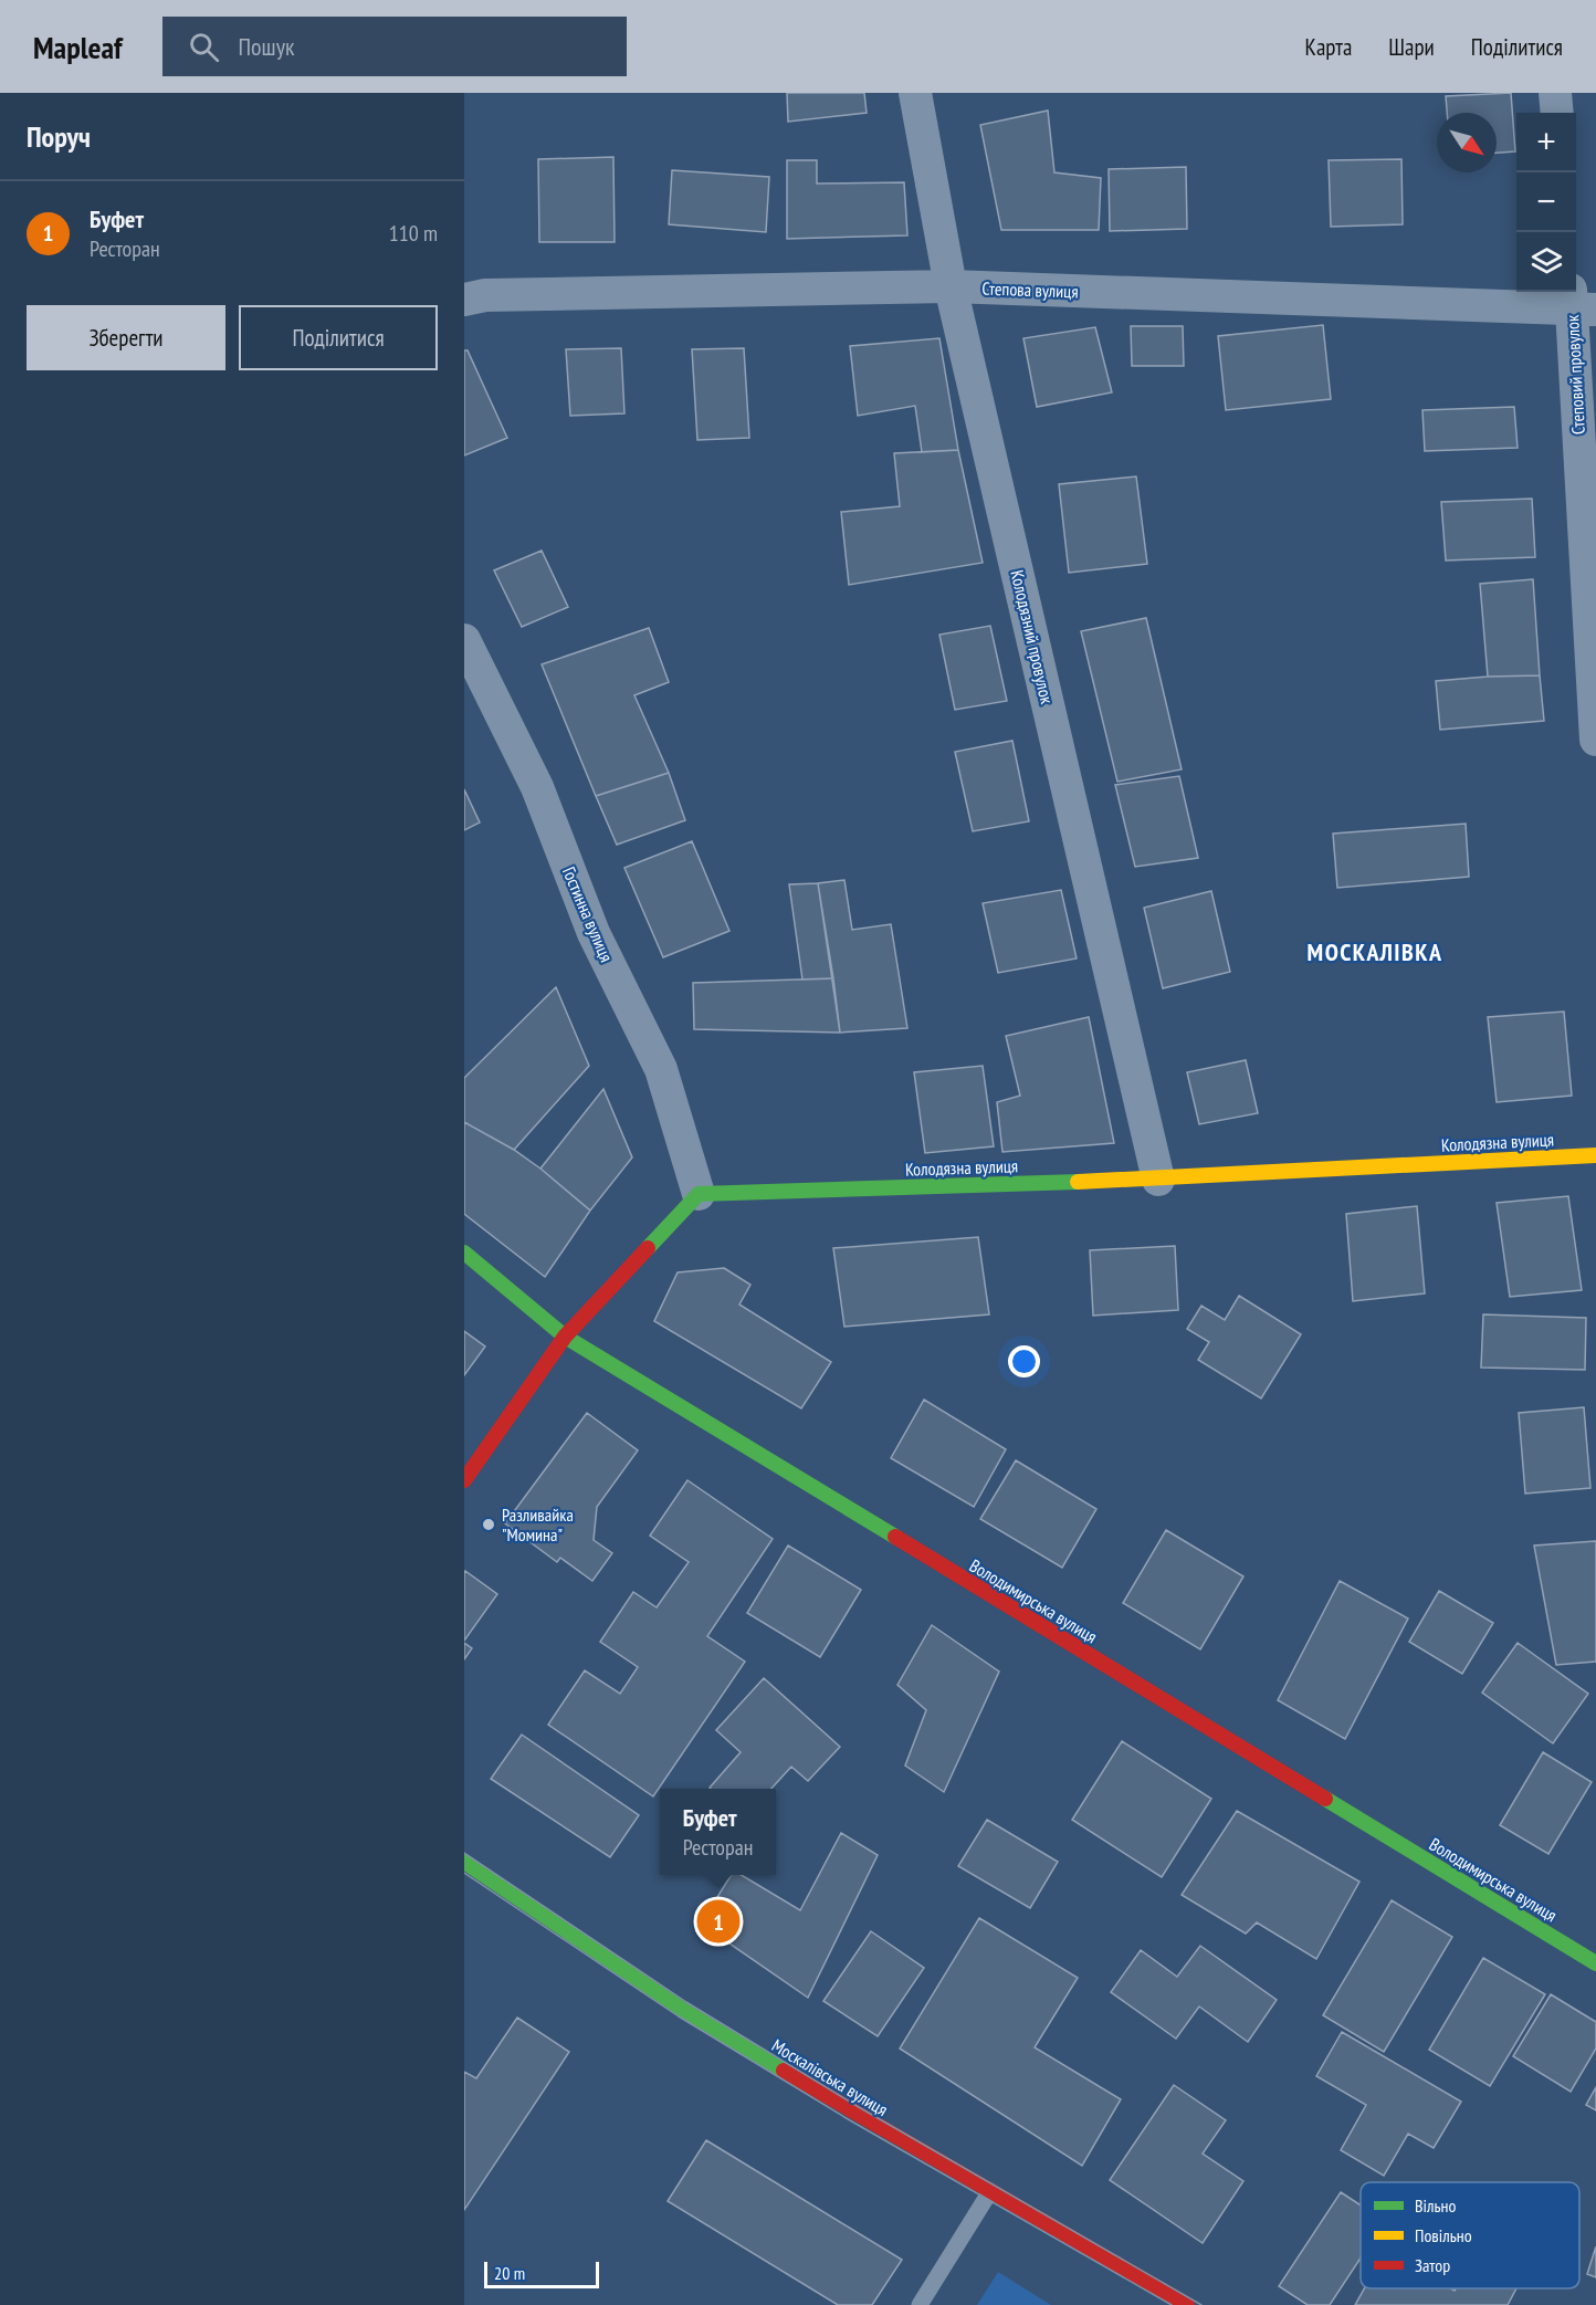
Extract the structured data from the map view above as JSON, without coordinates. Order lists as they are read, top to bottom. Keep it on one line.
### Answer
{"streets":{"street":["Степова вулиця","Степовий провулок","Колодязний провулок","Гостинна вулиця","Колодязна вулиця","Володимирська вулиця","Москалівська вулиця"]},"crossings":[["Степова вулиця","Степовий провулок"],["Степова вулиця","Колодязний провулок"],["Колодязний провулок","Колодязна вулиця"],["Гостинна вулиця","Колодязна вулиця"]],"districts":["МОСКАЛІВКА"],"places":["Разливайка \"Момина\""],"legend":["Вільно","Повільно","Затор"],"scale_bar":"20 m","north":"bottom right","page":{"header":"Mapleaf","search":"Пошук","nav":["Карта","Шари","Поділитися"],"heading":"Поруч","map_buttons":["+","−"],"list":[{"mark":"1","name":"Буфет","note":"Ресторан","value":"110 m"}],"buttons":["Зберегти","Поділитися"],"popup":["Буфет","Ресторан"],"pins":"1","scale":"20 m"}}
